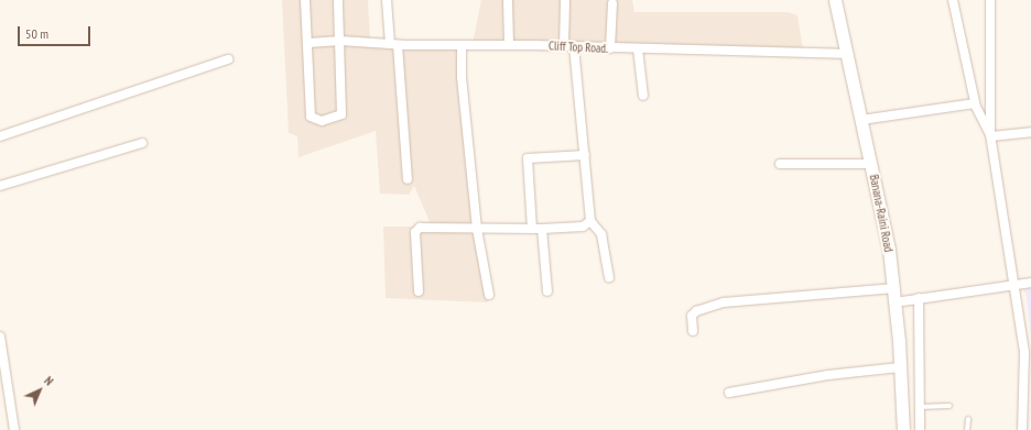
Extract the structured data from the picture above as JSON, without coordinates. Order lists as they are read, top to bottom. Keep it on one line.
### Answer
{"streets":{"main road":["Banana-Raini Road"],"street":["Cliff Top Road."]},"crossings":[["Cliff Top Road.","Banana-Raini Road"]],"scale_bar":"50 m","north":"top right"}
